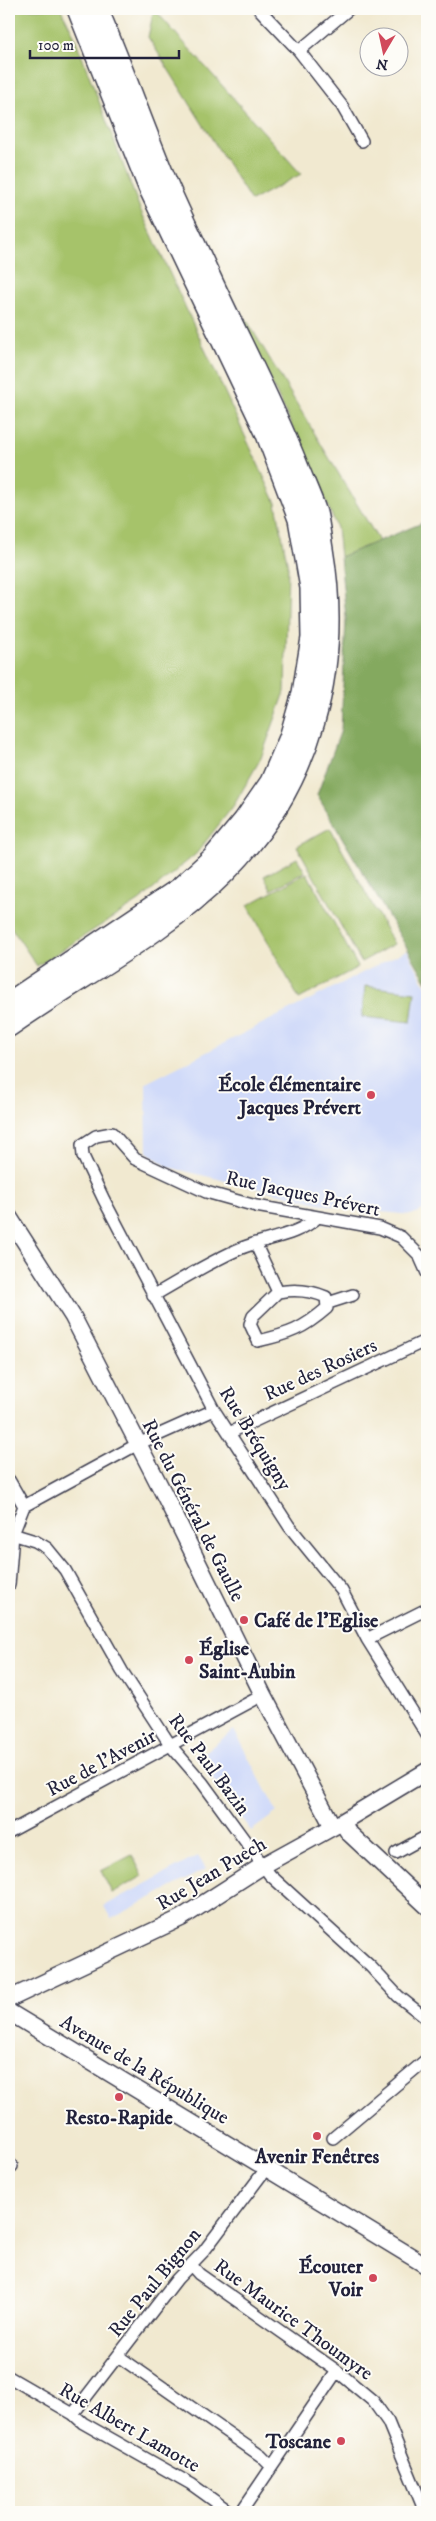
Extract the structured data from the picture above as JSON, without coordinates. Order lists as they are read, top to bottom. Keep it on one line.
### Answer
{"streets":{"street":["Rue Jacques Prévert","Rue des Rosiers","Rue Bréquigny","Rue du Général de Gaulle","Rue de l'Avenir","Rue Paul Bazin","Rue Jean Puech","Avenue de la République","Rue Paul Bignon","Rue Maurice Thoumyre","Rue Albert Lamotte"]},"crossings":[["Rue Jacques Prévert","Rue Bréquigny"],["Rue des Rosiers","Rue Bréquigny"],["Rue du Général de Gaulle","Rue de l'Avenir"],["Rue du Général de Gaulle","Rue Jean Puech"],["Rue de l'Avenir","Rue Paul Bazin"],["Rue Paul Bazin","Rue Jean Puech"],["Avenue de la République","Rue Paul Bignon"],["Rue Paul Bignon","Rue Maurice Thoumyre"],["Rue Paul Bignon","Rue Albert Lamotte"]],"places":["École élémentaire Jacques Prévert","Café de l'Eglise","Église Saint-Aubin","Resto-Rapide","Avenir Fenêtres","Écouter Voir","Toscane"],"scale_bar":"100 m","north":"bottom"}
